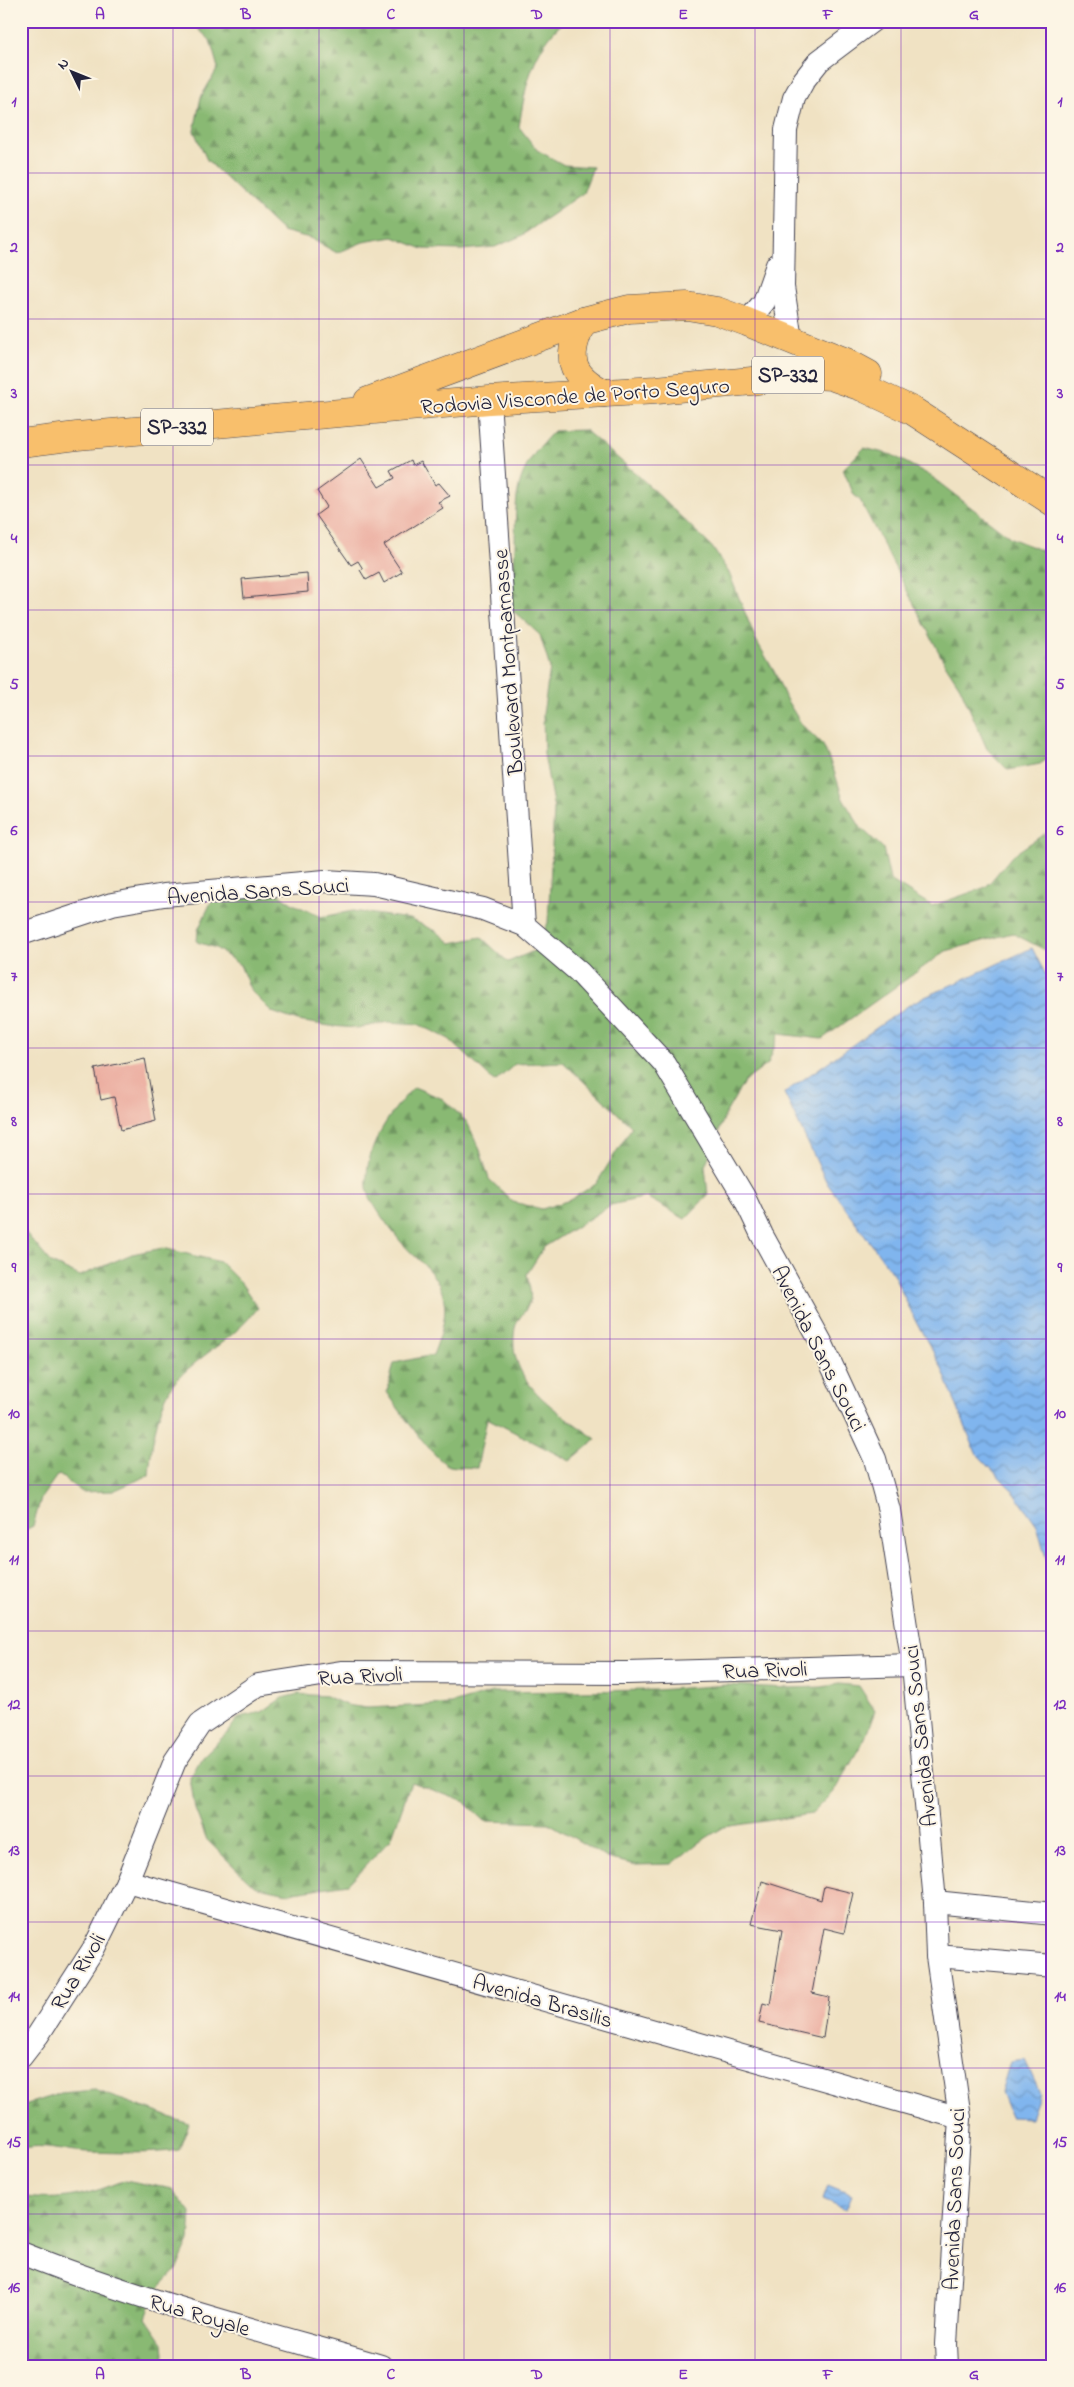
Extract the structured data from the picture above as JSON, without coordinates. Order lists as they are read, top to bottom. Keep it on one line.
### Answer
{"streets":{"main road":["SP-332","Rodovia Visconde de Porto Seguro"],"street":["Boulevard Montparnasse","Avenida Sans Souci","Rua Rivoli","Avenida Brasilis","Rua Royale"]},"crossings":[["Rodovia Visconde de Porto Seguro","Boulevard Montparnasse"],["Boulevard Montparnasse","Avenida Sans Souci"],["Avenida Sans Souci","Rua Rivoli"],["Avenida Sans Souci","Avenida Brasilis"],["Rua Rivoli","Avenida Brasilis"]],"north":"top left","grid":{"columns":["A","B","C","D","E","F","G"],"rows":["1","2","3","4","5","6","7","8","9","10","11","12","13","14","15","16"]}}
